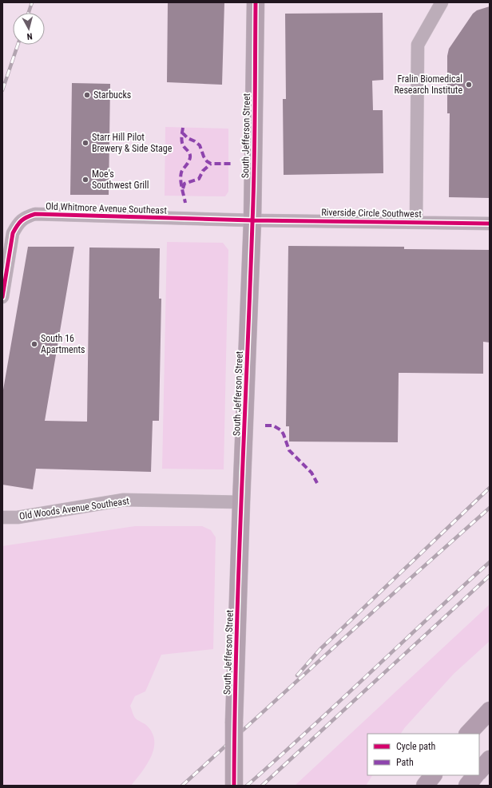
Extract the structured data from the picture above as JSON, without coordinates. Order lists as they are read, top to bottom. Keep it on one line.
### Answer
{"streets":{"main road":["South Jefferson Street"],"street":["Old Whitmore Avenue Southeast","Riverside Circle Southwest","Old Woods Avenue Southeast"]},"crossings":[["South Jefferson Street","Old Whitmore Avenue Southeast"],["South Jefferson Street","Riverside Circle Southwest"],["South Jefferson Street","Old Woods Avenue Southeast"],["Old Whitmore Avenue Southeast","Riverside Circle Southwest"]],"places":["Fralin Biomedical Research Institute","Starbucks","Starr Hill Pilot Brewery & Side Stage","Moe's Southwest Grill","South 16 Apartments"],"legend":["Cycle path","Path"],"north":"bottom"}
